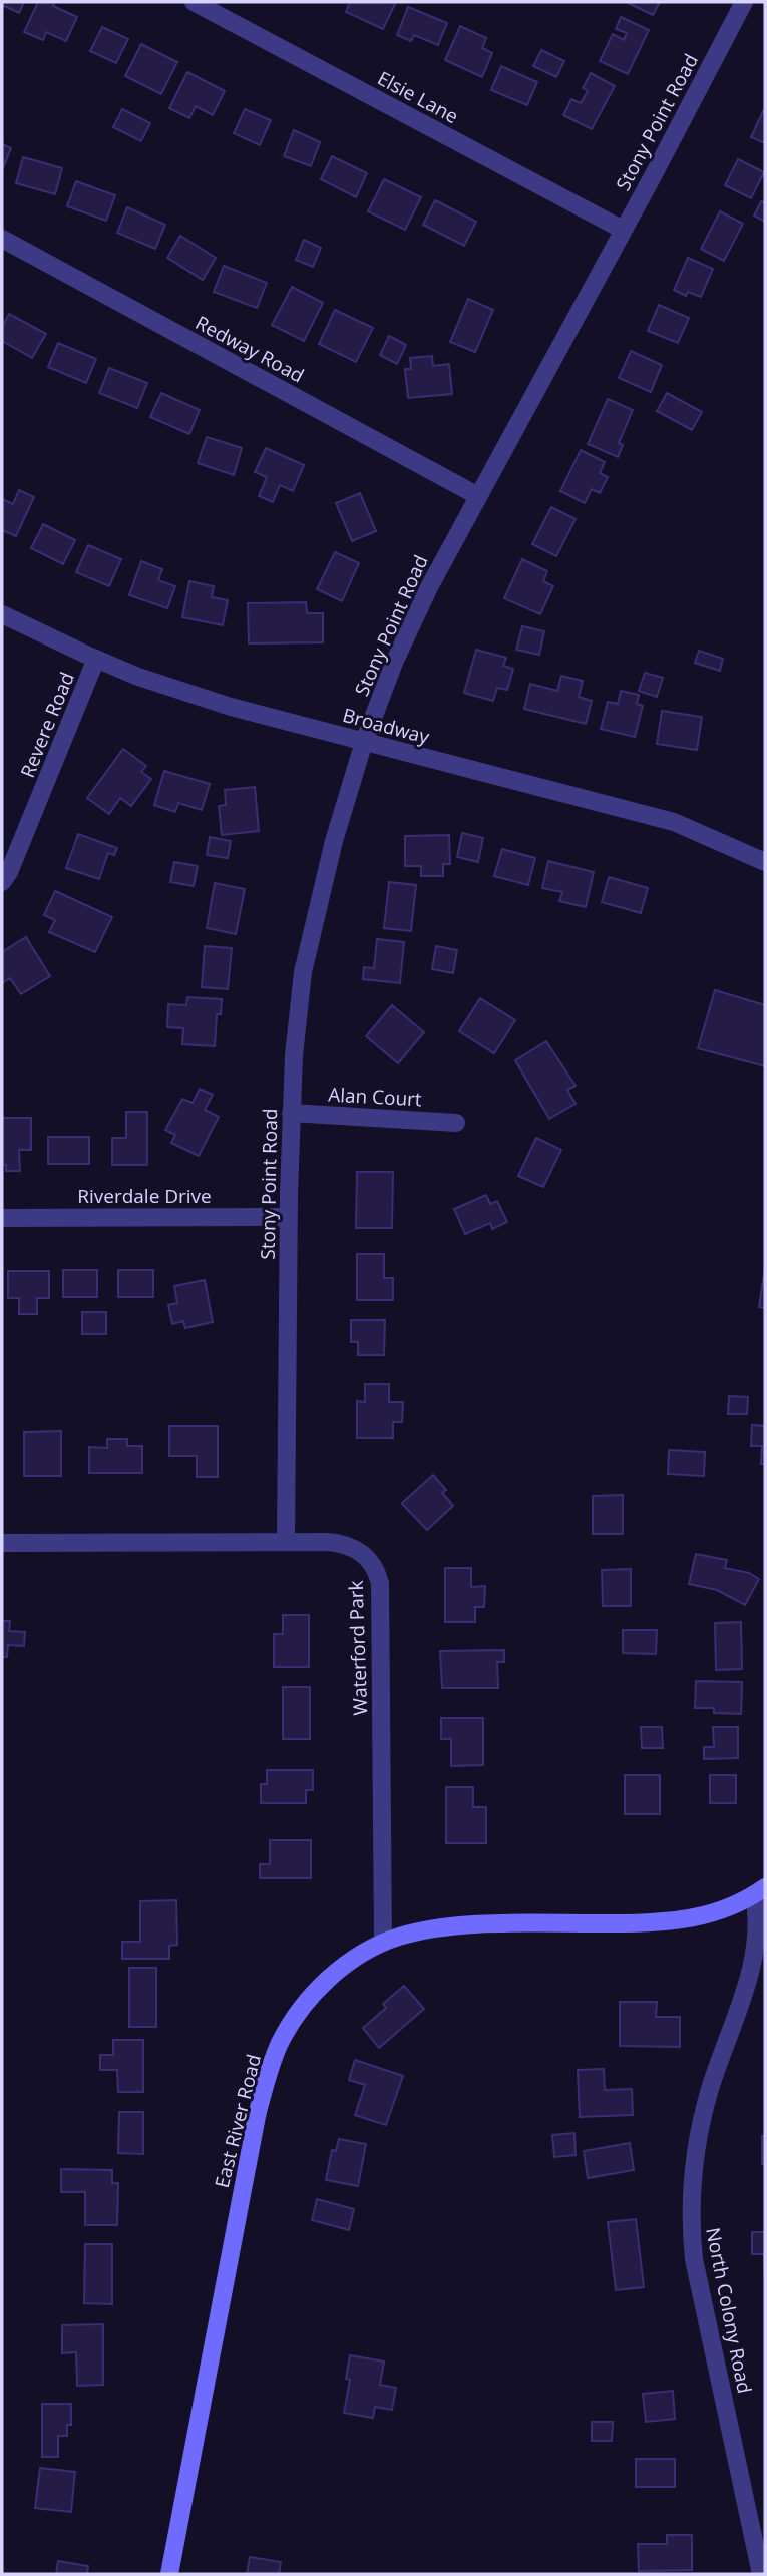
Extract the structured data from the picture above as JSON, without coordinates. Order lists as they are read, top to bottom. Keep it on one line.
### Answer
{"streets":{"main road":["East River Road"],"street":["Elsie Lane","Stony Point Road","Redway Road","Revere Road","Broadway","Alan Court","Riverdale Drive","Waterford Park","North Colony Road"]},"crossings":[["Elsie Lane","Stony Point Road"],["Stony Point Road","Redway Road"],["Stony Point Road","Broadway"],["Stony Point Road","Alan Court"],["Stony Point Road","Riverdale Drive"],["Stony Point Road","Waterford Park"],["Revere Road","Broadway"],["Waterford Park","East River Road"],["East River Road","North Colony Road"]]}
